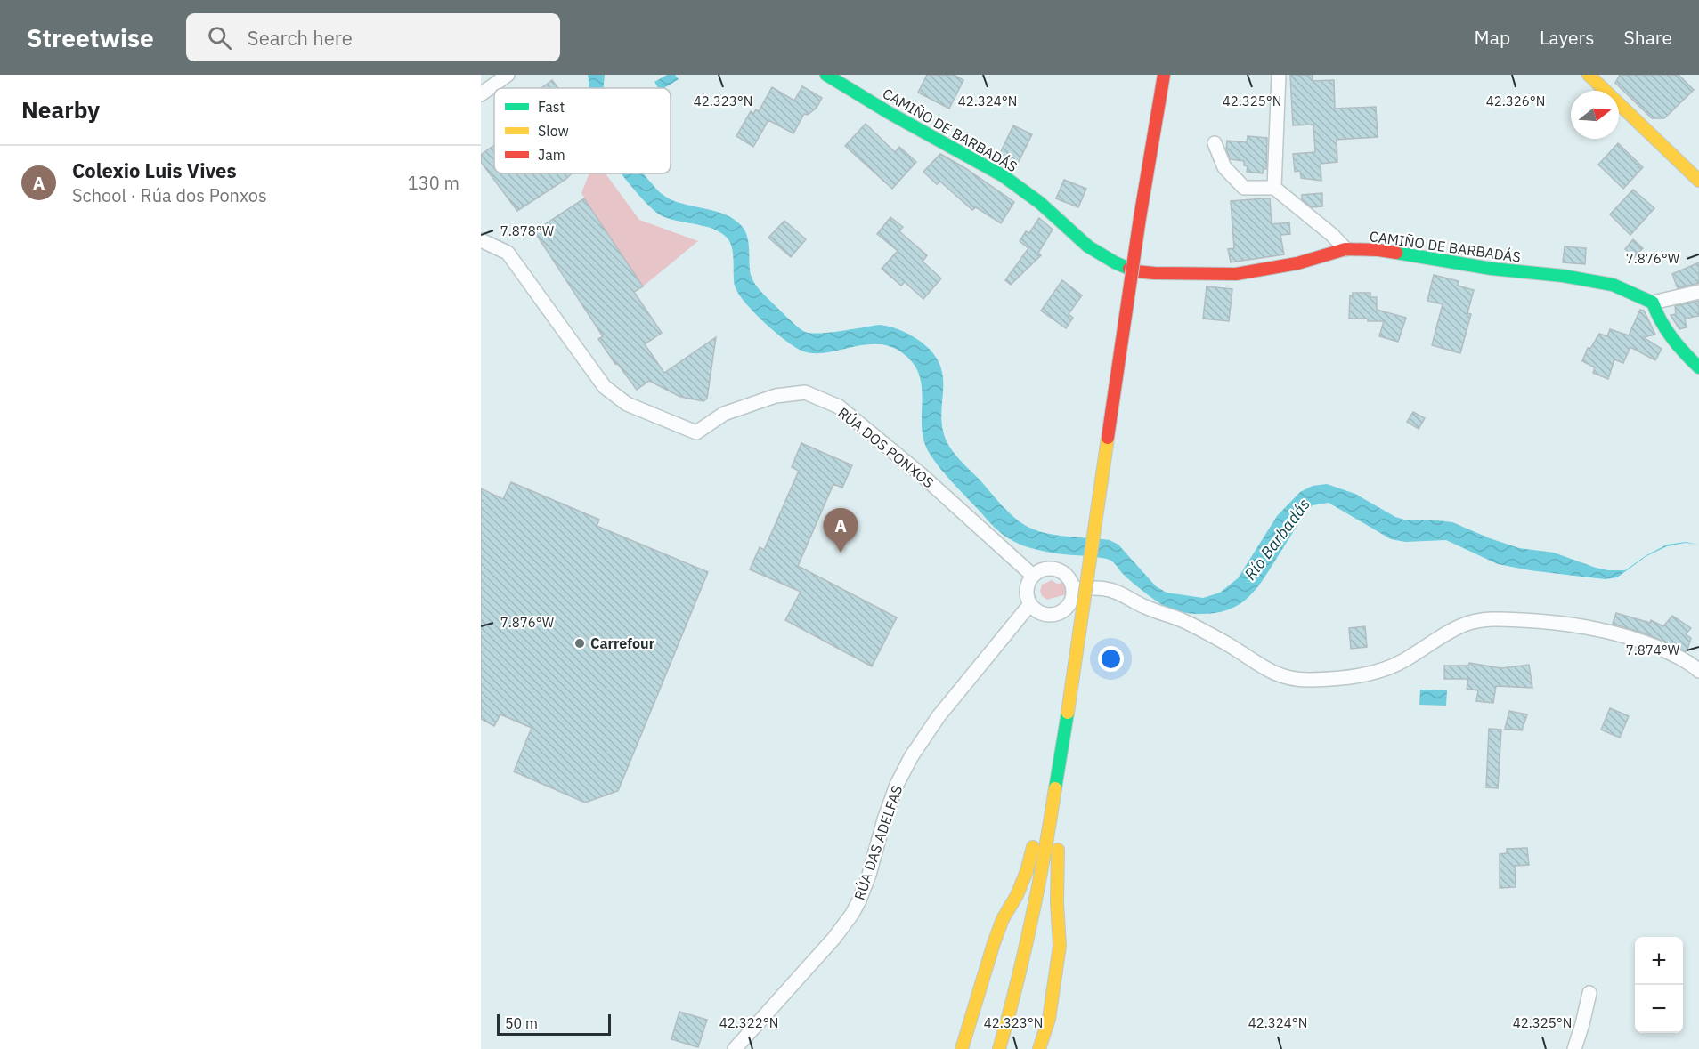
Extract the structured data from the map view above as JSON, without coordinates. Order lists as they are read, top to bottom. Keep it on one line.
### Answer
{"streets":{"main road":["CAMIÑO DE BARBADÁS"],"street":["RÚA DOS PONXOS","RÚA DAS ADELFAS"]},"crossings":[["RÚA DOS PONXOS","RÚA DAS ADELFAS"]],"water":["Río Barbadás"],"places":["Carrefour"],"legend":["Fast","Slow","Jam"],"scale_bar":"50 m","north":"right","page":{"header":"Streetwise","search":"Search here","nav":["Map","Layers","Share"],"heading":"Nearby","list":[{"mark":"A","name":"Colexio Luis Vives","note":"School · Rúa dos Ponxos","value":"130 m"}],"pins":"A","map_buttons":["+","−"],"scale":"50 m"},"coordinates":["42.323°N","42.324°N","42.325°N","42.326°N","7.878°W","7.876°W","7.874°W","42.322°N"]}
